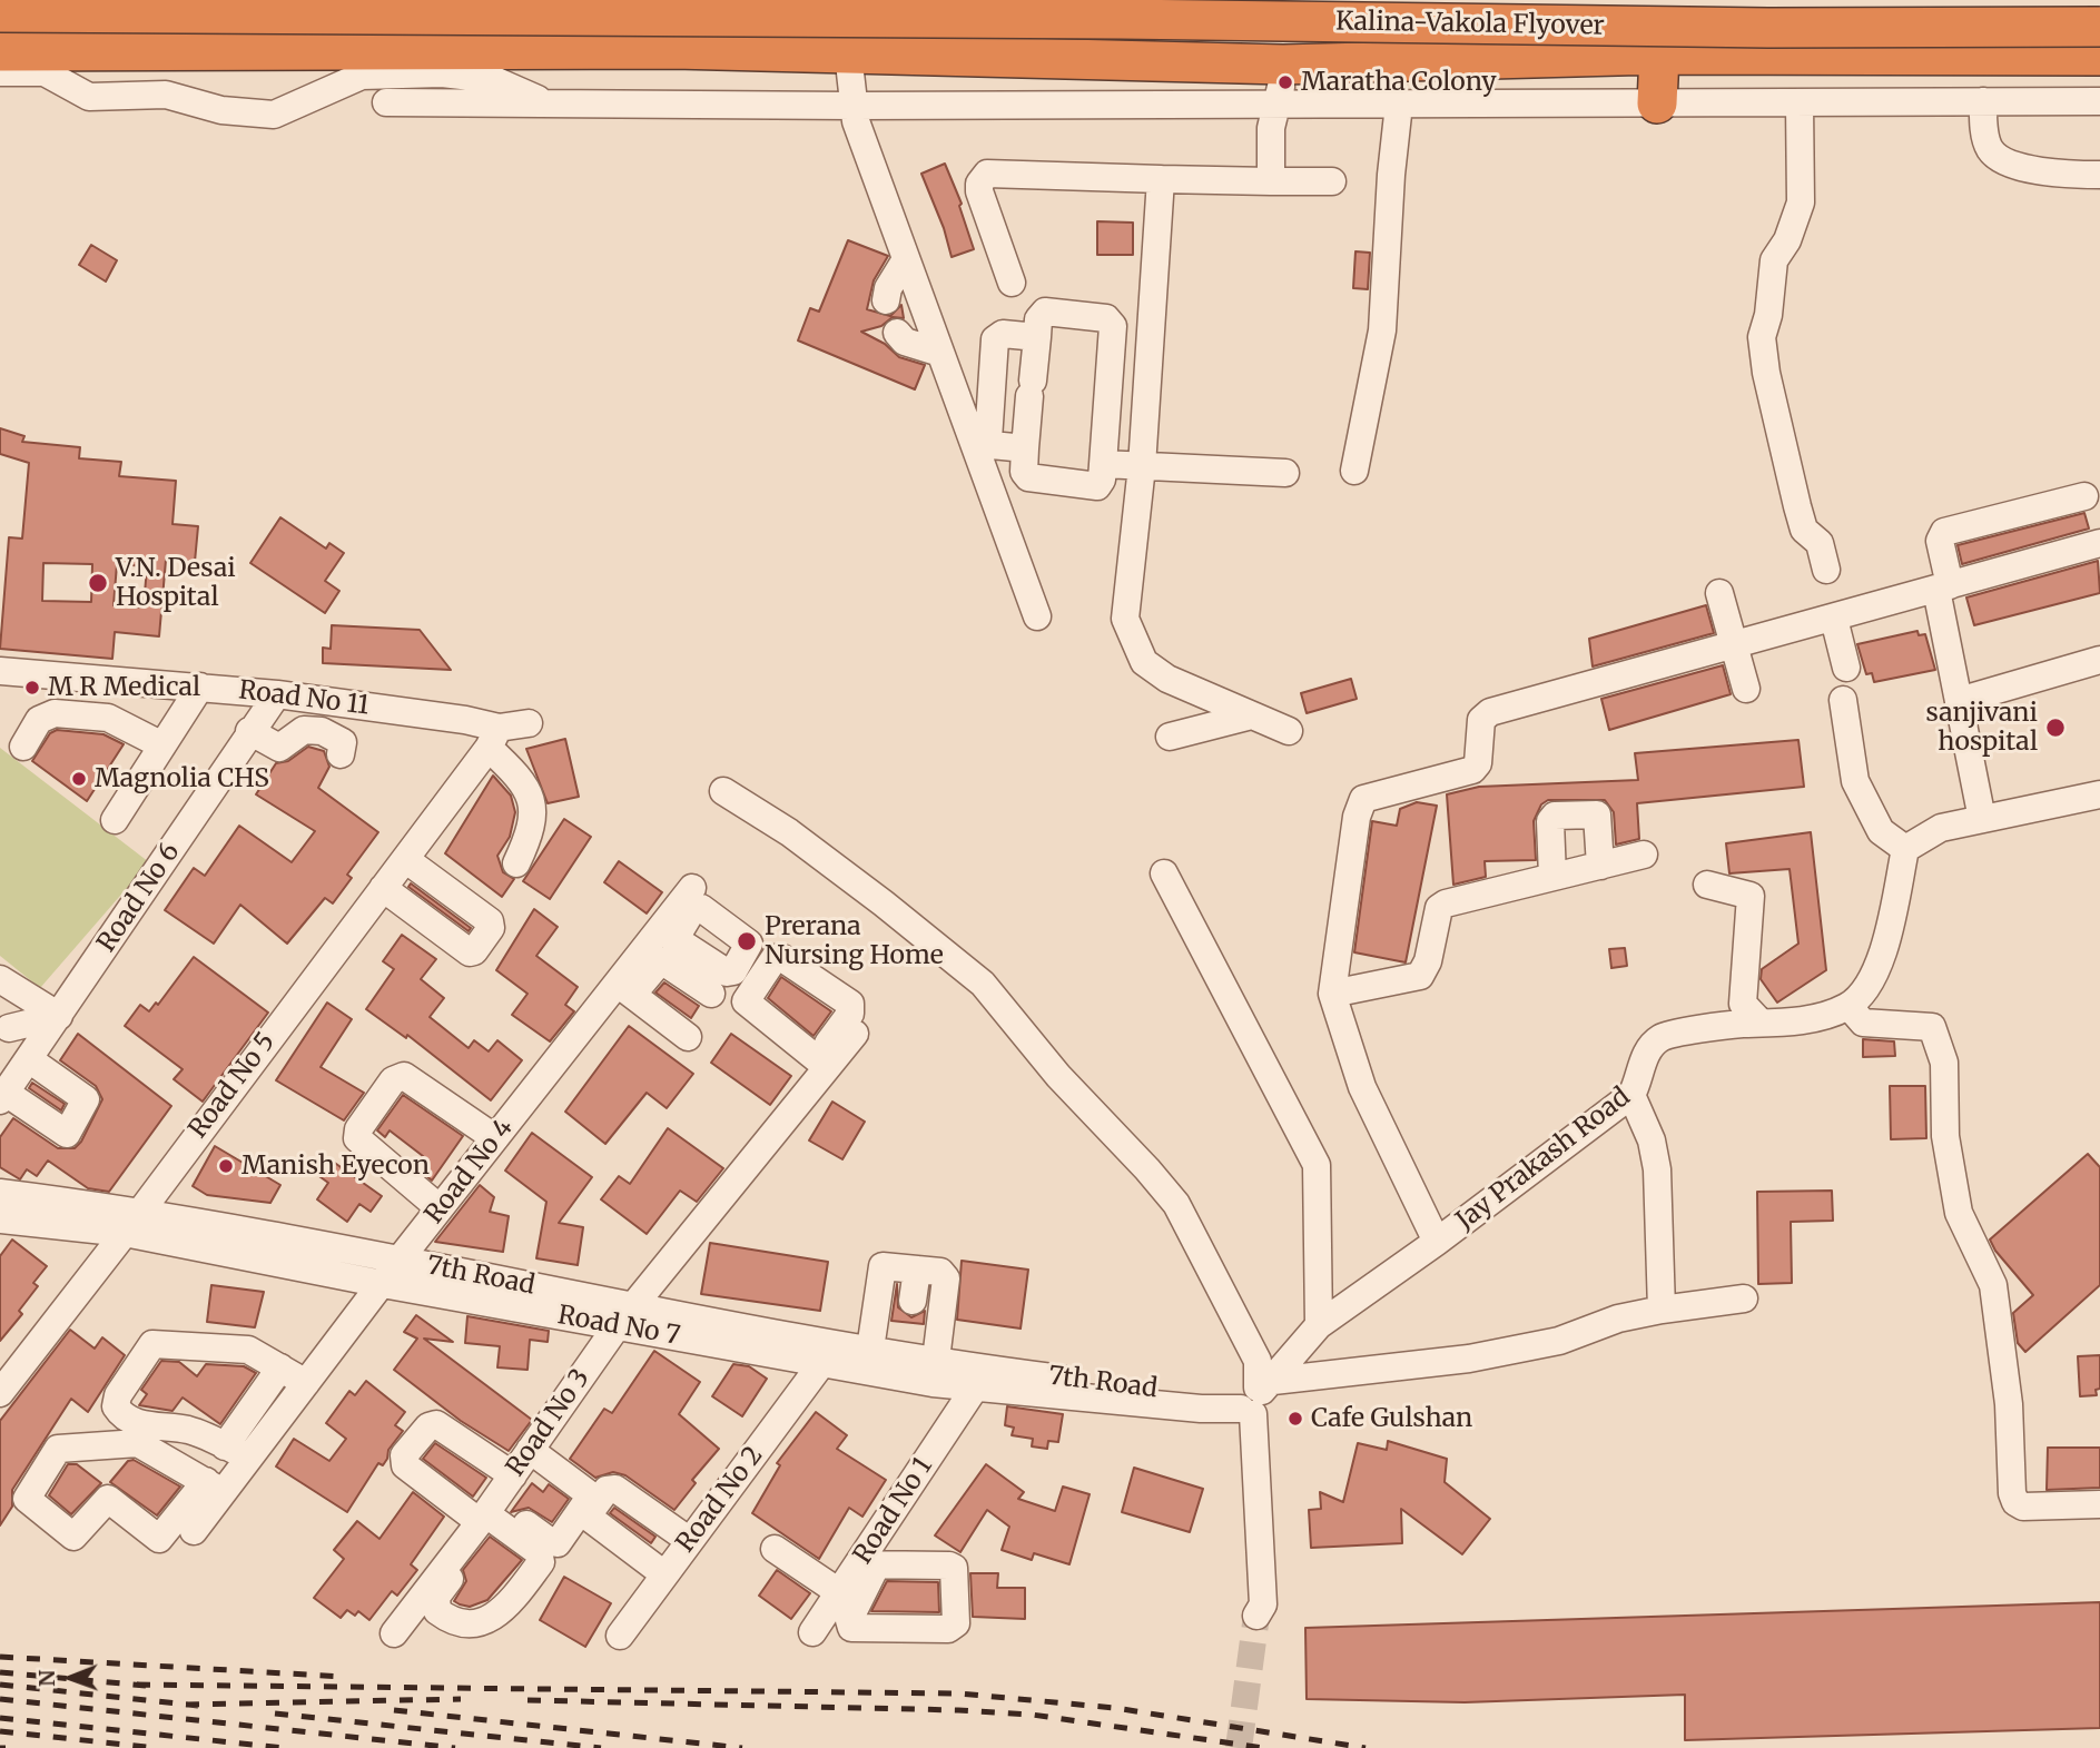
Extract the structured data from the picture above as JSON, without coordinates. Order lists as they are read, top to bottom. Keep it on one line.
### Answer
{"streets":{"highway":["Kalina-Vakola Flyover"],"street":["Road No 11","Road No 6","Road No 5","Jay Prakash Road","Road No 4","7th Road","Road No 7","Road No 3","Road No 2","Road No 1"]},"crossings":[["Road No 11","Road No 6"],["Road No 11","Road No 5"],["Road No 5","7th Road"],["Road No 5","Road No 7"],["Jay Prakash Road","Road No 7"],["Road No 4","7th Road"],["Road No 4","Road No 7"],["7th Road","Road No 7"],["7th Road","Road No 3"],["Road No 7","Road No 3"],["Road No 7","Road No 2"],["Road No 7","Road No 1"]],"places":["Maratha Colony","V.N. Desai Hospital","M R Medical","sanjivani hospital","Magnolia CHS","Prerana Nursing Home","Manish Eyecon","Cafe Gulshan"],"north":"left"}
